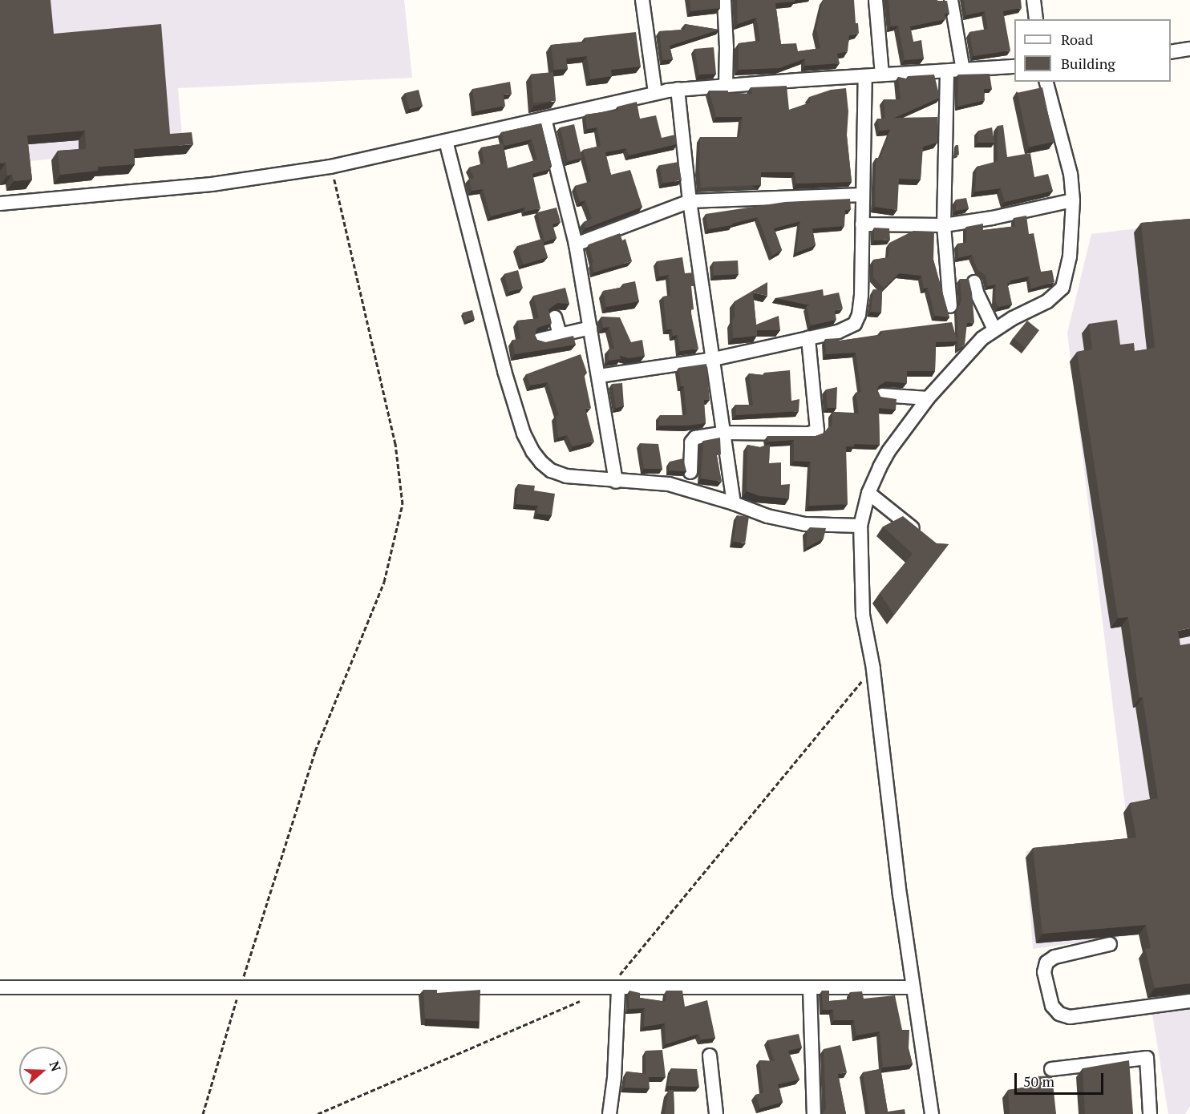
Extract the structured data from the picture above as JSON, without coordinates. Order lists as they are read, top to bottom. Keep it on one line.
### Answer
{"legend":["Road","Building"],"scale_bar":"50 m","north":"right"}
